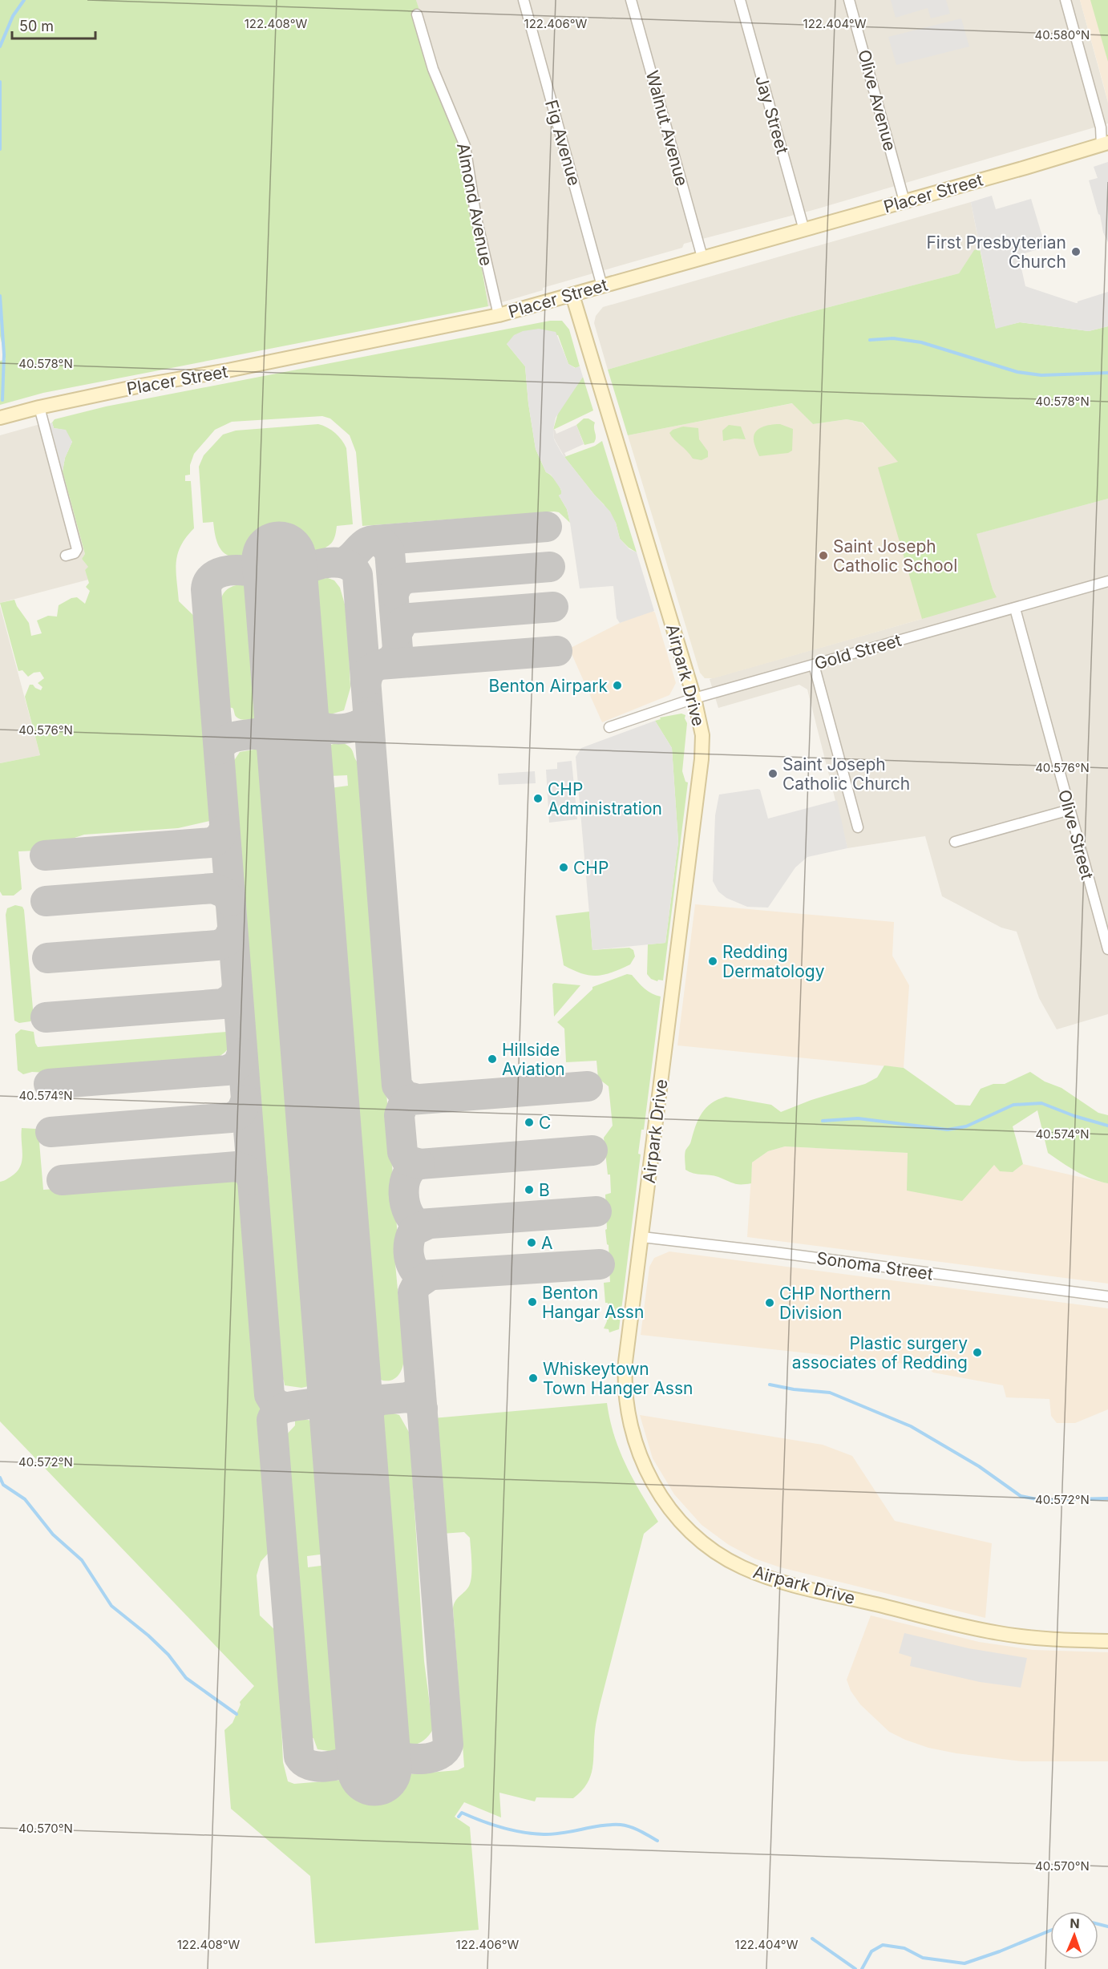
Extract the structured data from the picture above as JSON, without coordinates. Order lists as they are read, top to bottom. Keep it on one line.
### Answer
{"streets":{"street":["Olive Avenue","Jay Street","Walnut Avenue","Fig Avenue","Placer Street","Almond Avenue","Gold Street","Airpark Drive","Olive Street","Sonoma Street"]},"crossings":[["Olive Avenue","Placer Street"],["Jay Street","Placer Street"],["Walnut Avenue","Placer Street"],["Fig Avenue","Placer Street"],["Placer Street","Almond Avenue"],["Placer Street","Airpark Drive"],["Gold Street","Airpark Drive"],["Gold Street","Olive Street"],["Airpark Drive","Sonoma Street"]],"places":["First Presbyterian Church","Saint Joseph Catholic School","Benton Airpark","Saint Joseph Catholic Church","CHP Administration","CHP","Redding Dermatology","Hillside Aviation","C","B","A","Benton Hangar Assn","CHP Northern Division","Plastic surgery associates of Redding","Whiskeytown Town Hanger Assn"],"scale_bar":"50 m","north":"top","coordinates":["122.408°W","122.406°W","122.404°W","40.580°N","40.578°N","40.576°N","40.574°N","40.572°N","40.570°N"]}
